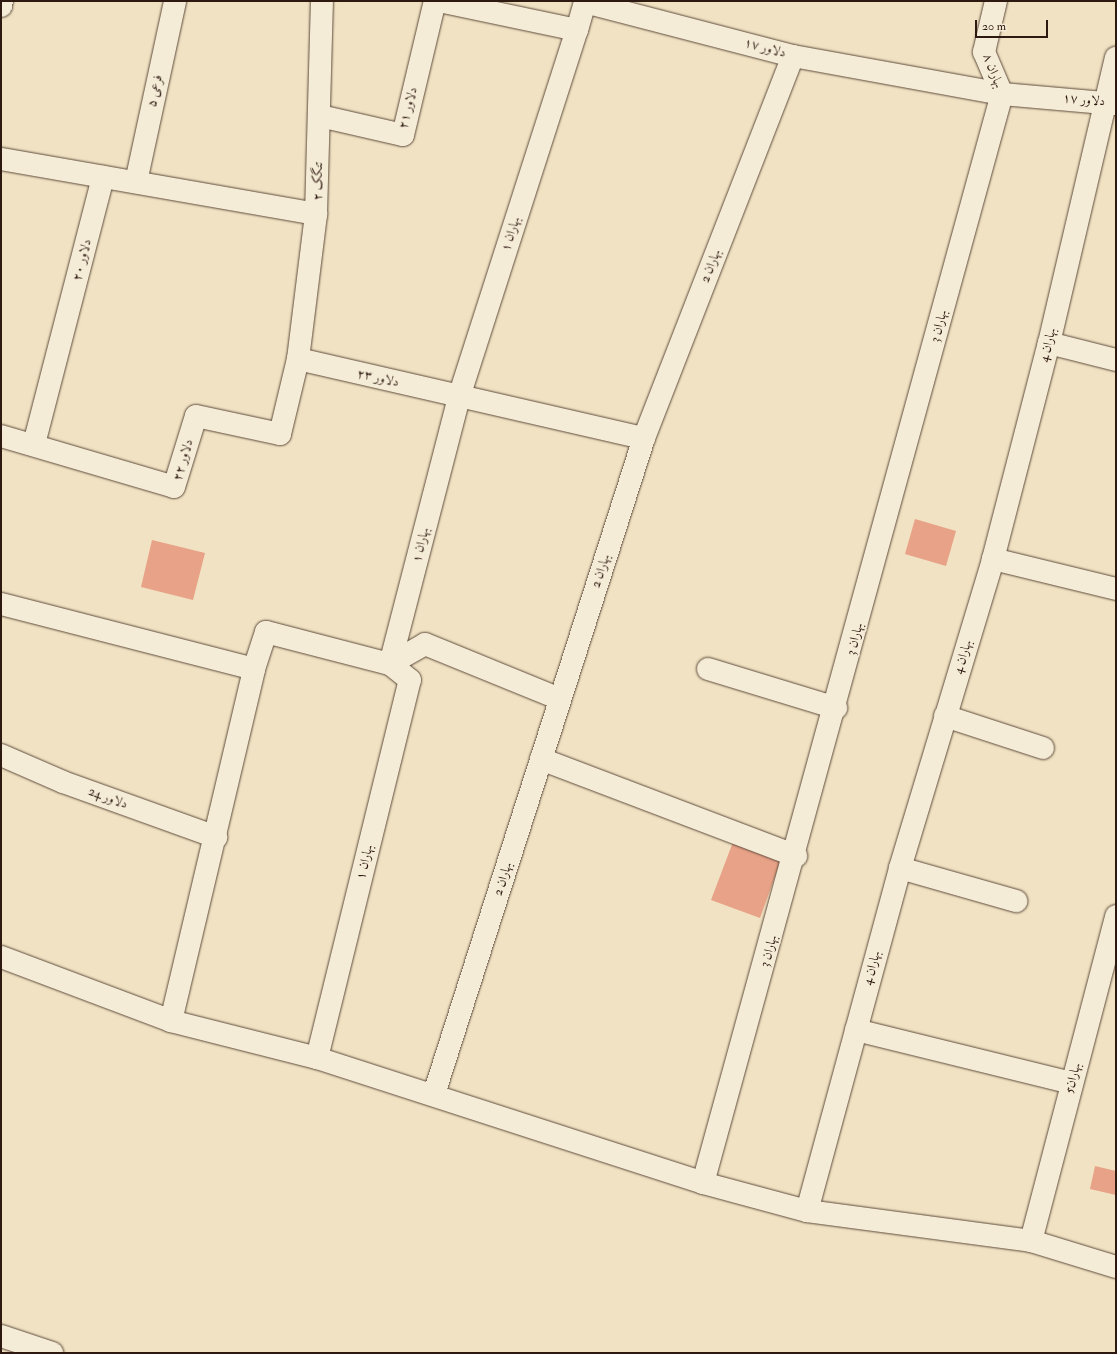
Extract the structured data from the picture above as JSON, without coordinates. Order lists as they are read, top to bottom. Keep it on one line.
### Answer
{"streets":{"street":["دلاور ۱۷","بهاران ۸","فرعی ۵","دلاور ۲۱","تنگک ۲","بهاران ۱","دلاور ۲۰","بهاران 2","بهاران 3","بهاران 4","دلاور ۲۳","دلاور ۲۲","دلاور 24","بهاران5"]},"crossings":[["دلاور ۱۷","بهاران ۸"],["دلاور ۱۷","بهاران ۱"],["دلاور ۱۷","بهاران 2"],["دلاور ۱۷","بهاران 3"],["دلاور ۱۷","بهاران 4"],["بهاران ۸","بهاران 3"],["دلاور ۲۱","تنگک ۲"],["تنگک ۲","دلاور ۲۳"],["تنگک ۲","دلاور ۲۲"],["بهاران ۱","دلاور ۲۳"],["دلاور ۲۰","دلاور ۲۲"],["بهاران 2","دلاور ۲۳"],["دلاور ۲۳","دلاور ۲۲"]],"scale_bar":"20 m"}
